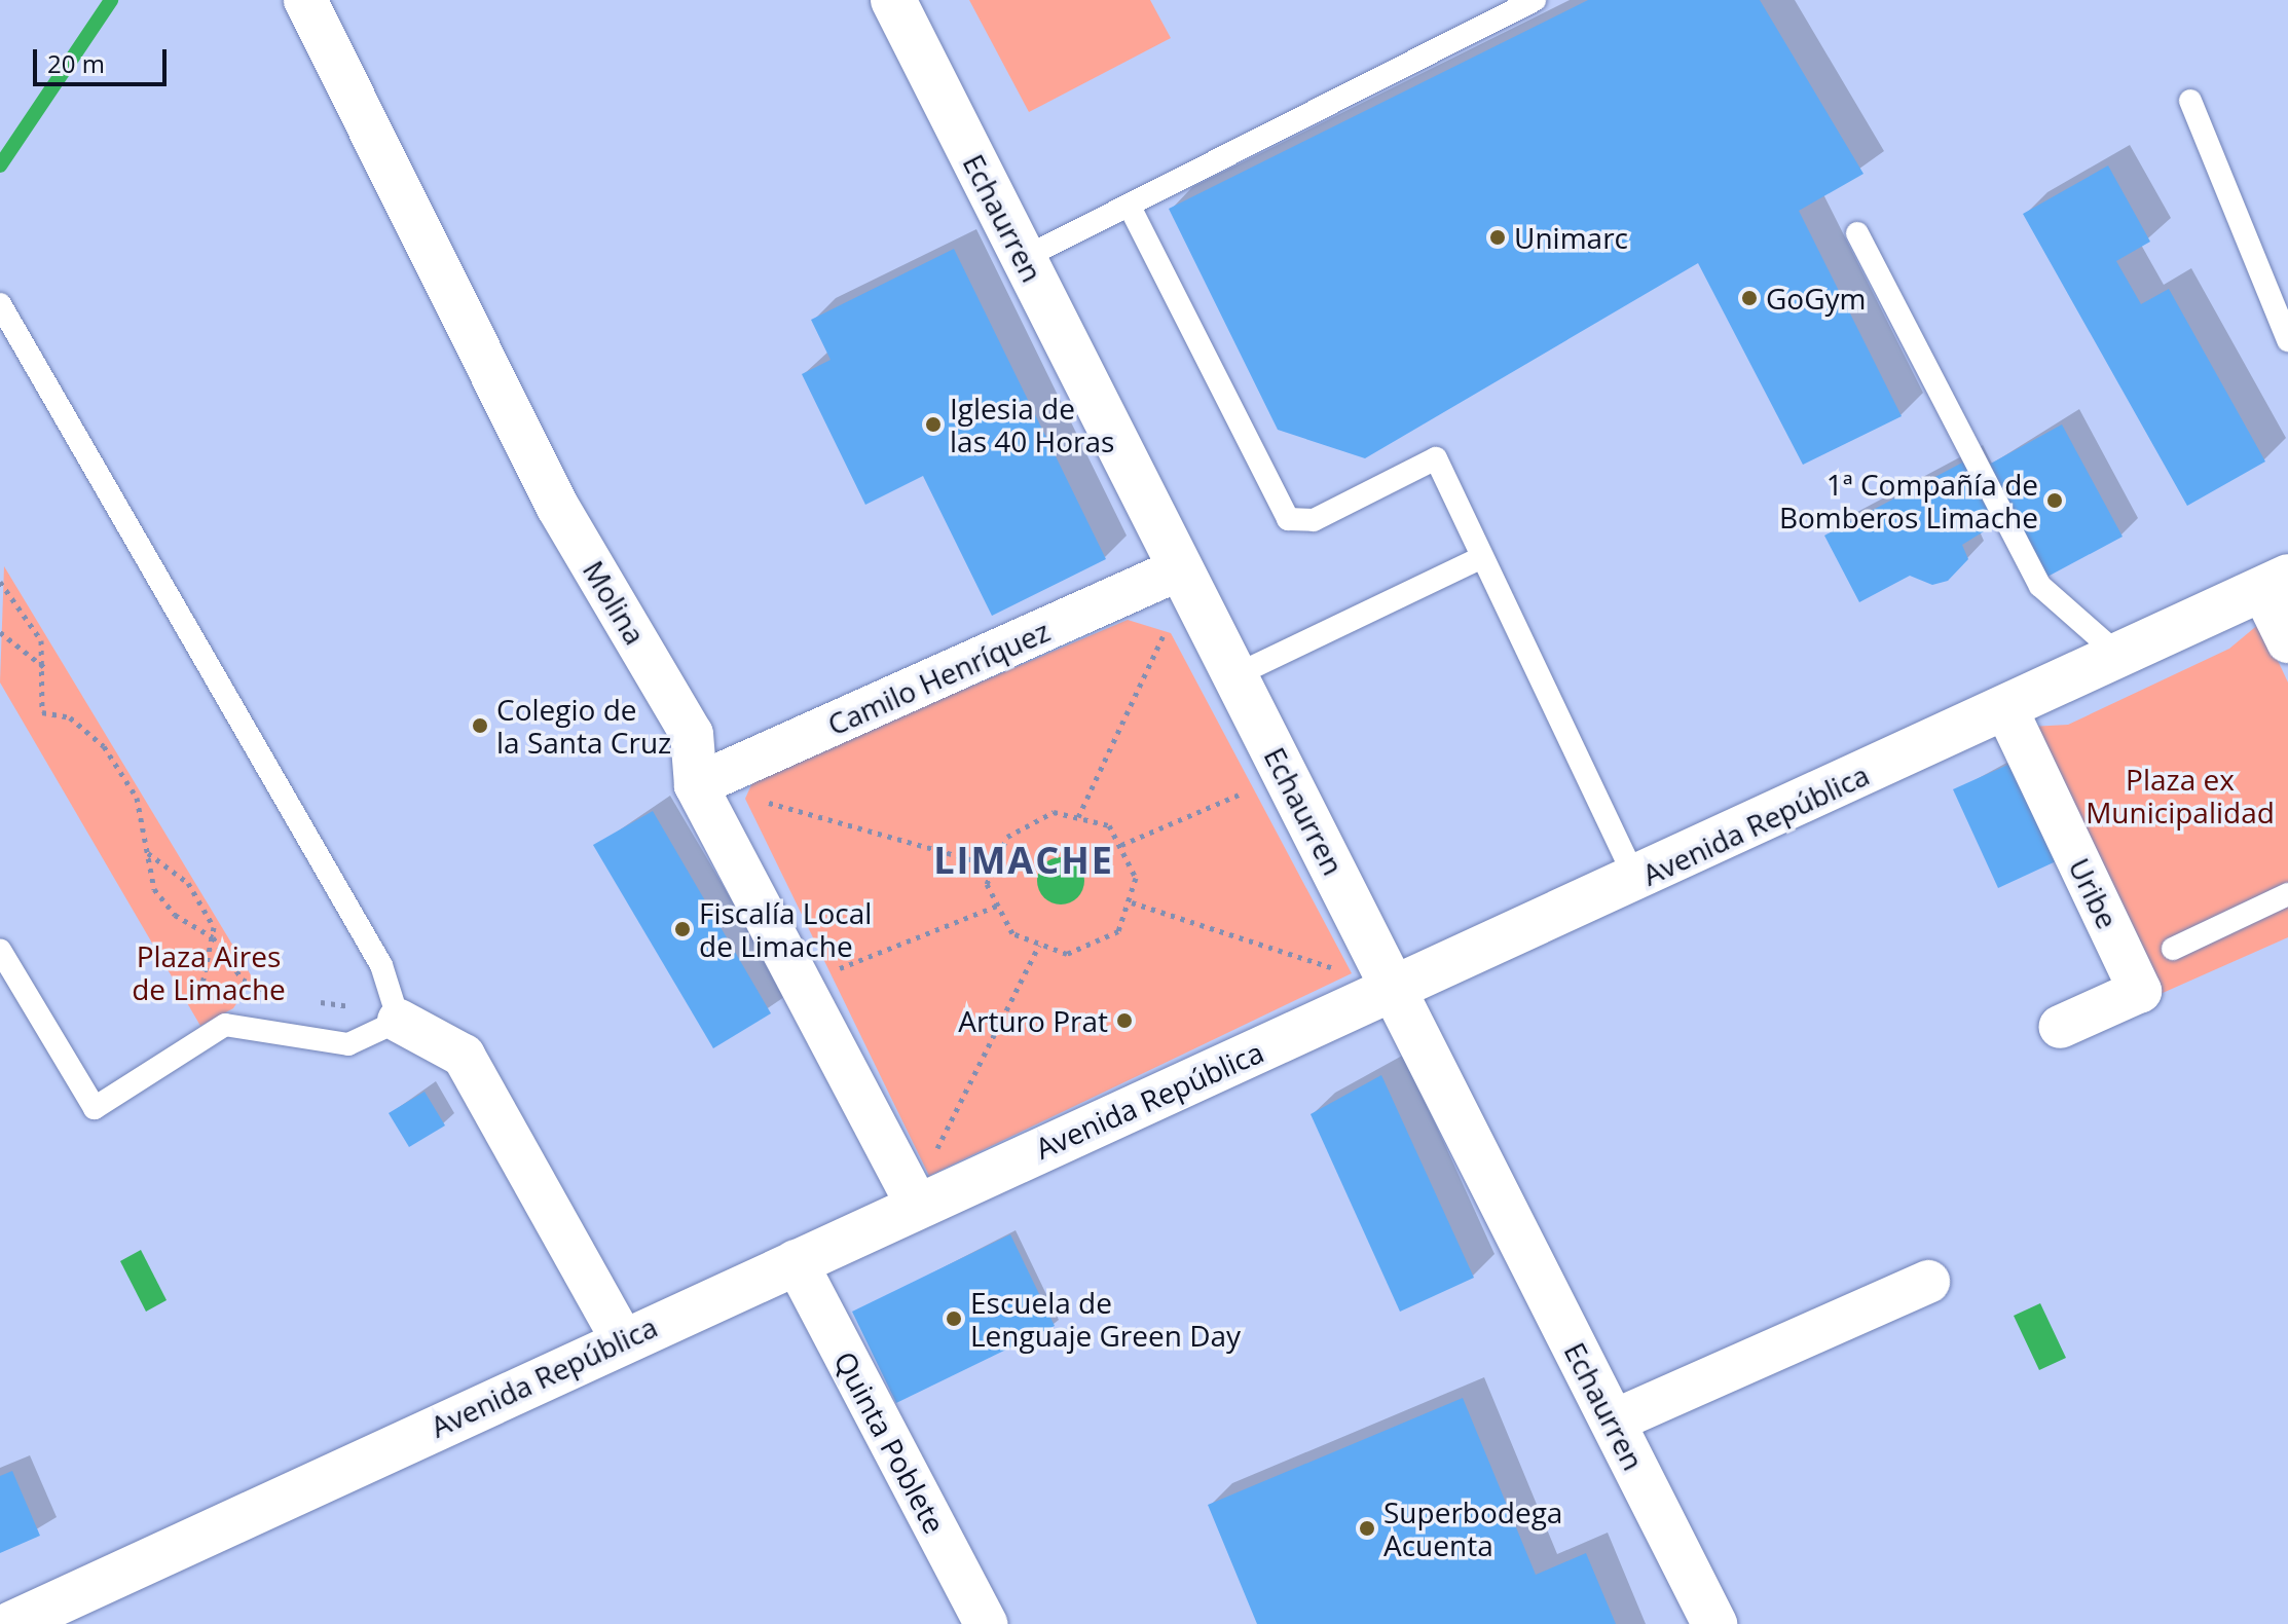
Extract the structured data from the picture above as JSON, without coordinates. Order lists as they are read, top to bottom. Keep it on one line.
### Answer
{"streets":{"main road":["Echaurren","Avenida República"],"street":["Molina","Camilo Henríquez","Uribe","Quinta Poblete"]},"crossings":[["Echaurren","Camilo Henríquez"],["Echaurren","Avenida República"],["Molina","Camilo Henríquez"],["Molina","Avenida República"],["Avenida República","Uribe"],["Avenida República","Quinta Poblete"]],"districts":["LIMACHE"],"parks":["Plaza ex Municipalidad","Plaza Aires de Limache"],"places":["Unimarc","GoGym","Iglesia de las 40 Horas","1ª Compañía de Bomberos Limache","Colegio de la Santa Cruz","Fiscalía Local de Limache","Arturo Prat","Escuela de Lenguaje Green Day","Superbodega Acuenta"],"scale_bar":"20 m"}
